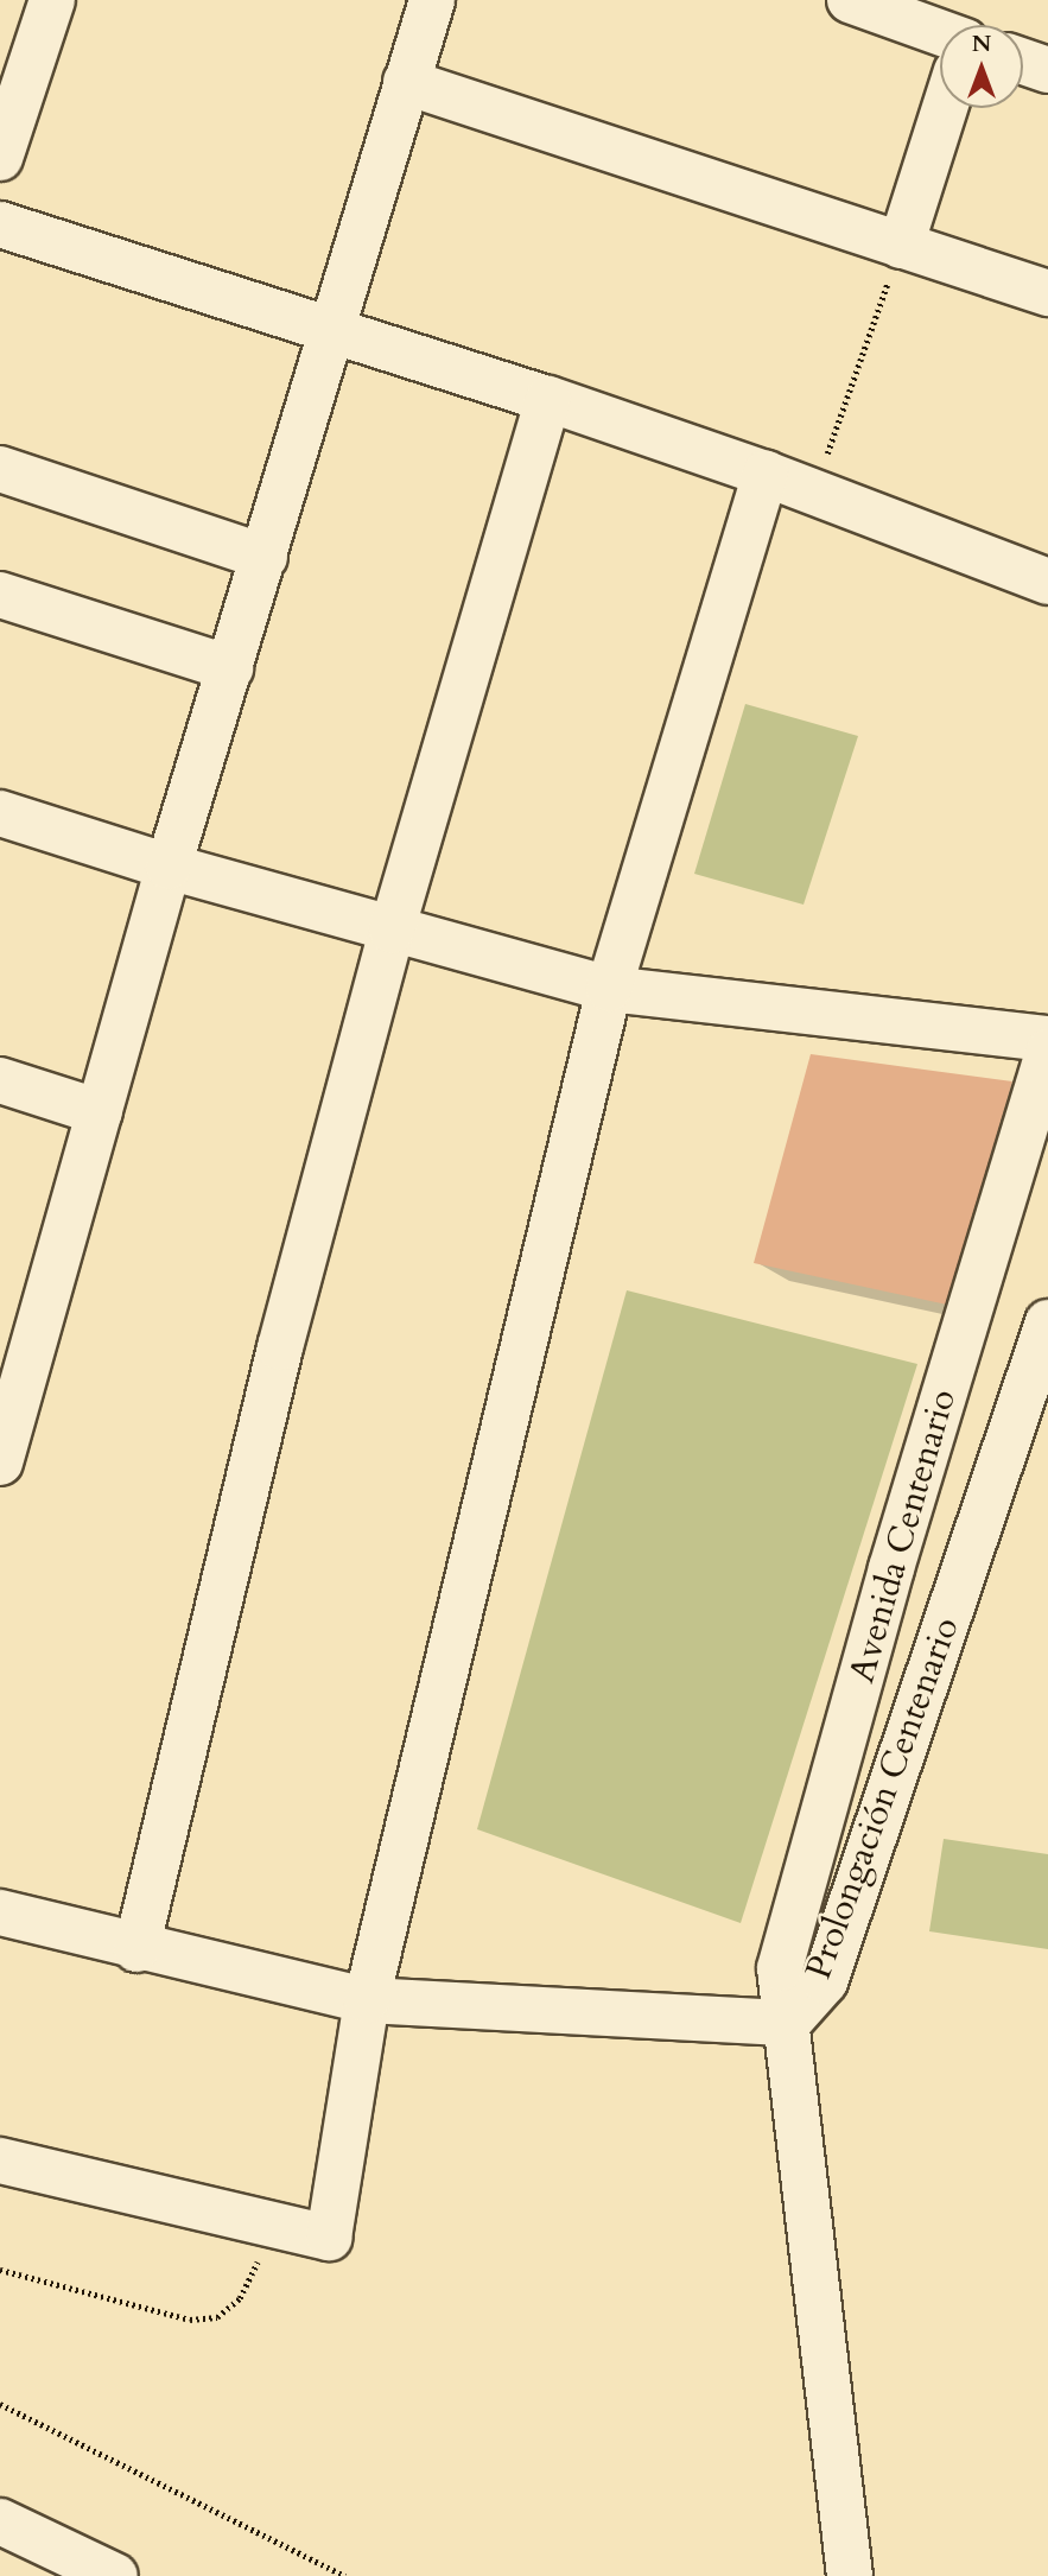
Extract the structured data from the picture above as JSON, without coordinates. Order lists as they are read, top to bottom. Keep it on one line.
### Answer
{"streets":{"street":["Avenida Centenario","Prolongación Centenario"]},"crossings":[["Avenida Centenario","Prolongación Centenario"]],"north":"top"}
